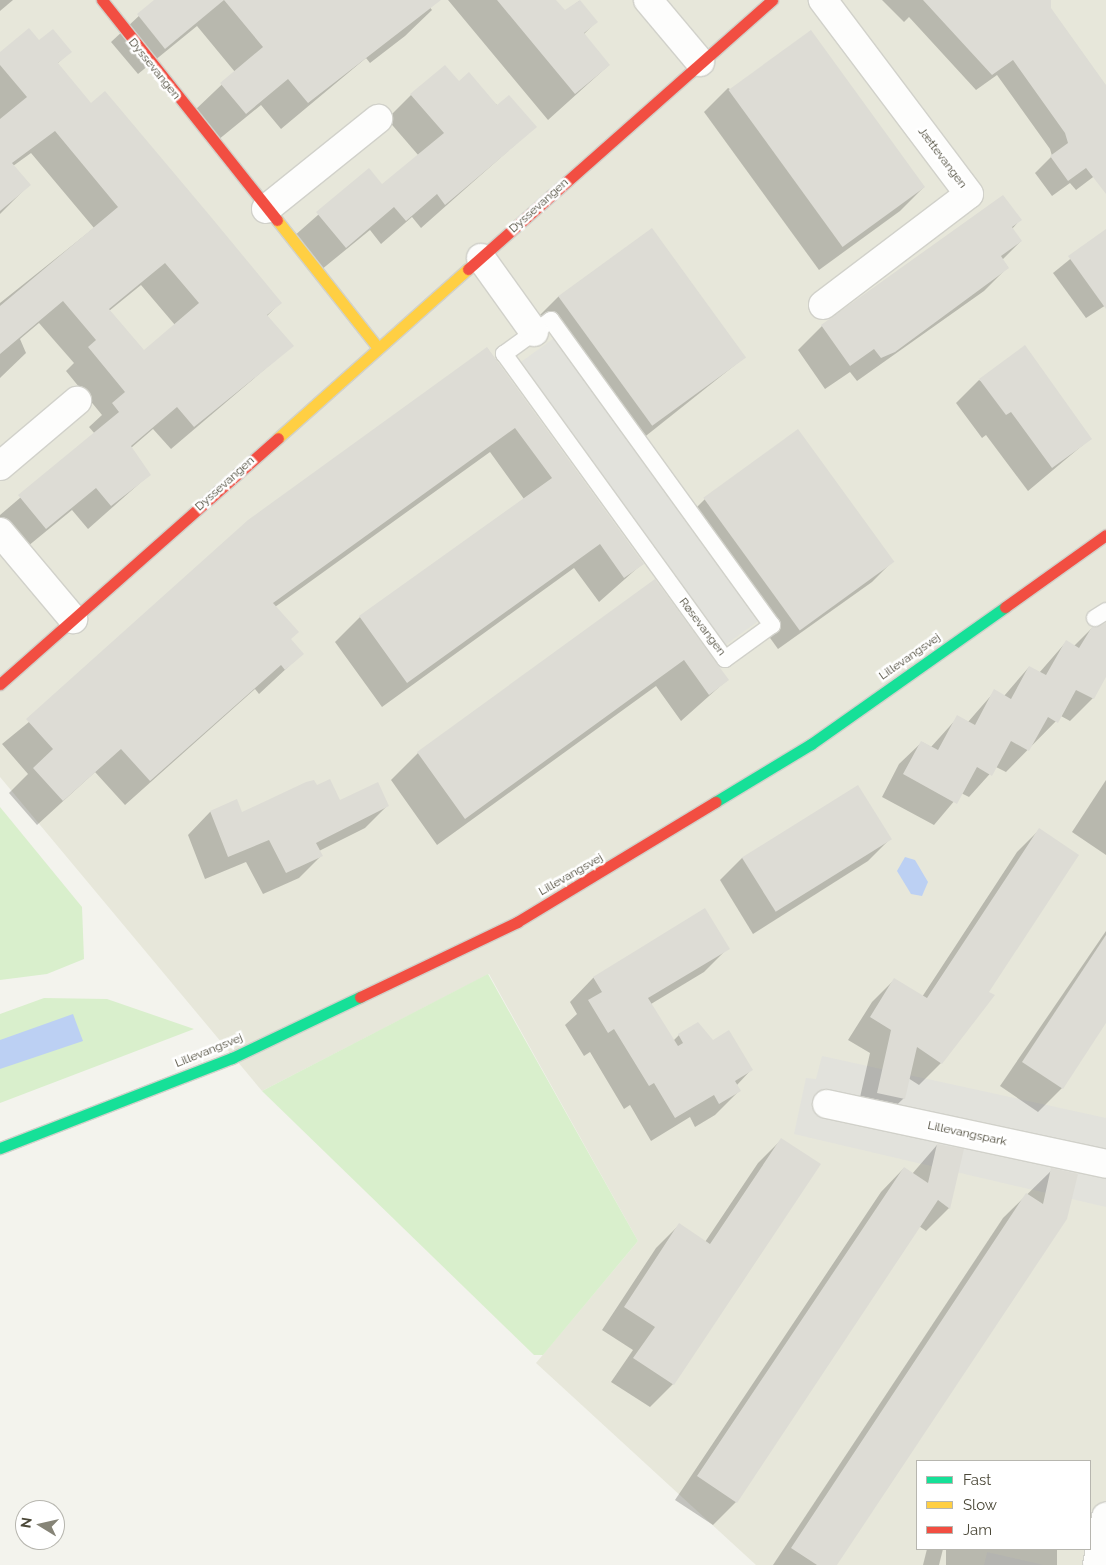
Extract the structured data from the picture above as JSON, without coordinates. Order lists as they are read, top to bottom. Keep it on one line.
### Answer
{"streets":{"street":["Dyssevangen","Jættevangen","Lillevangsvej","Lillevangspark"],"lane":["Røsevangen"]},"legend":["Fast","Slow","Jam"],"north":"left"}
